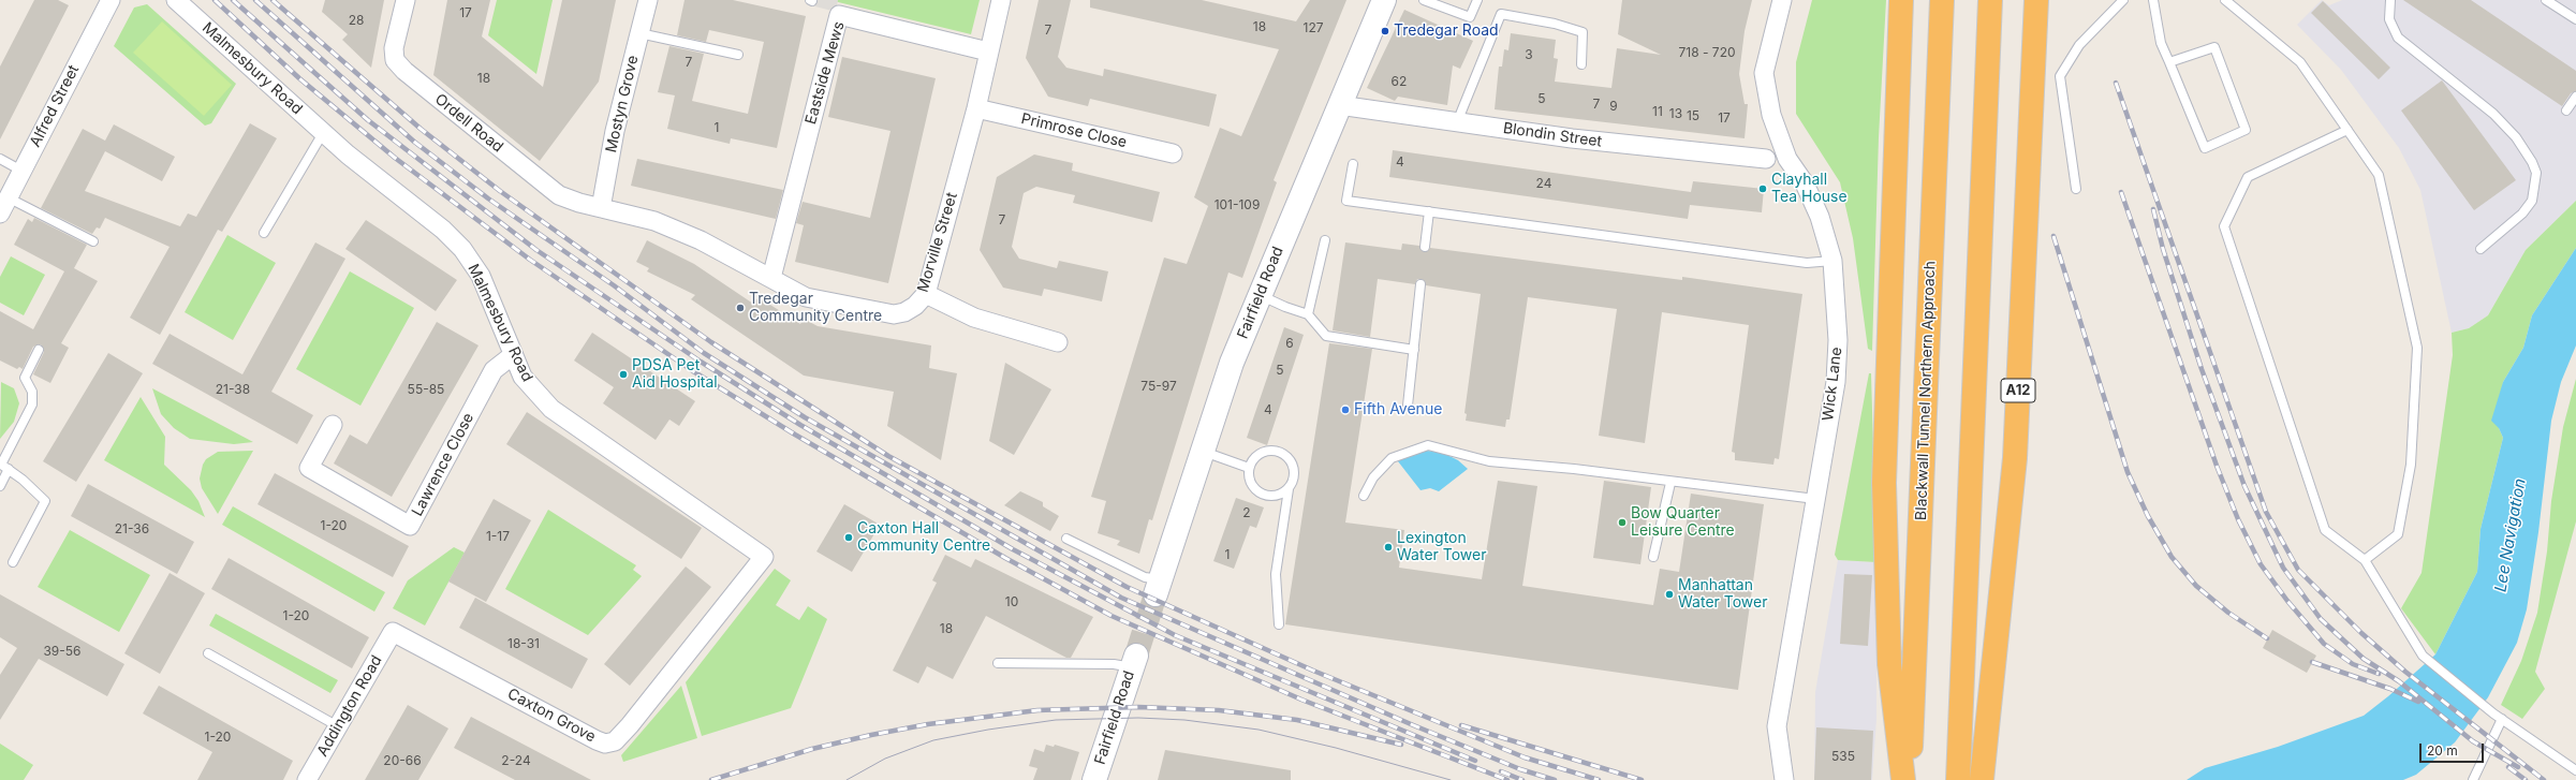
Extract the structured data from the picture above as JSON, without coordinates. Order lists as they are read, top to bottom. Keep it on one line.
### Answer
{"streets":{"highway":["Blackwall Tunnel Northern Approach","A12"],"main road":["Fairfield Road"],"street":["Malmesbury Road","Eastside Mews","Mostyn Grove","Alfred Street","Ordell Road","Primrose Close","Blondin Street","Morville Street","Wick Lane","Lawrence Close","Addington Road","Caxton Grove"]},"crossings":[["Malmesbury Road","Lawrence Close"],["Malmesbury Road","Caxton Grove"],["Eastside Mews","Morville Street"],["Mostyn Grove","Ordell Road"],["Mostyn Grove","Morville Street"],["Ordell Road","Morville Street"],["Primrose Close","Morville Street"],["Blondin Street","Fairfield Road"],["Addington Road","Caxton Grove"]],"water":["Lee Navigation"],"places":["Tredegar Road","Clayhall Tea House","Tredegar Community Centre","PDSA Pet Aid Hospital","Fifth Avenue","Bow Quarter Leisure Centre","Caxton Hall Community Centre","Lexington Water Tower","Manhattan Water Tower"],"house_numbers":["17","28","18","127","7","718 - 720","3","7","18","62","5","7","9","11","13","15","17","1","4","24","101-109","7","6","5","75-97","21-38","55-85","4","2","1-20","21-36","1-17","1","10","1-20","18","18-31","39-56","1-20","535","20-66","2-24"],"scale_bar":"20 m"}
